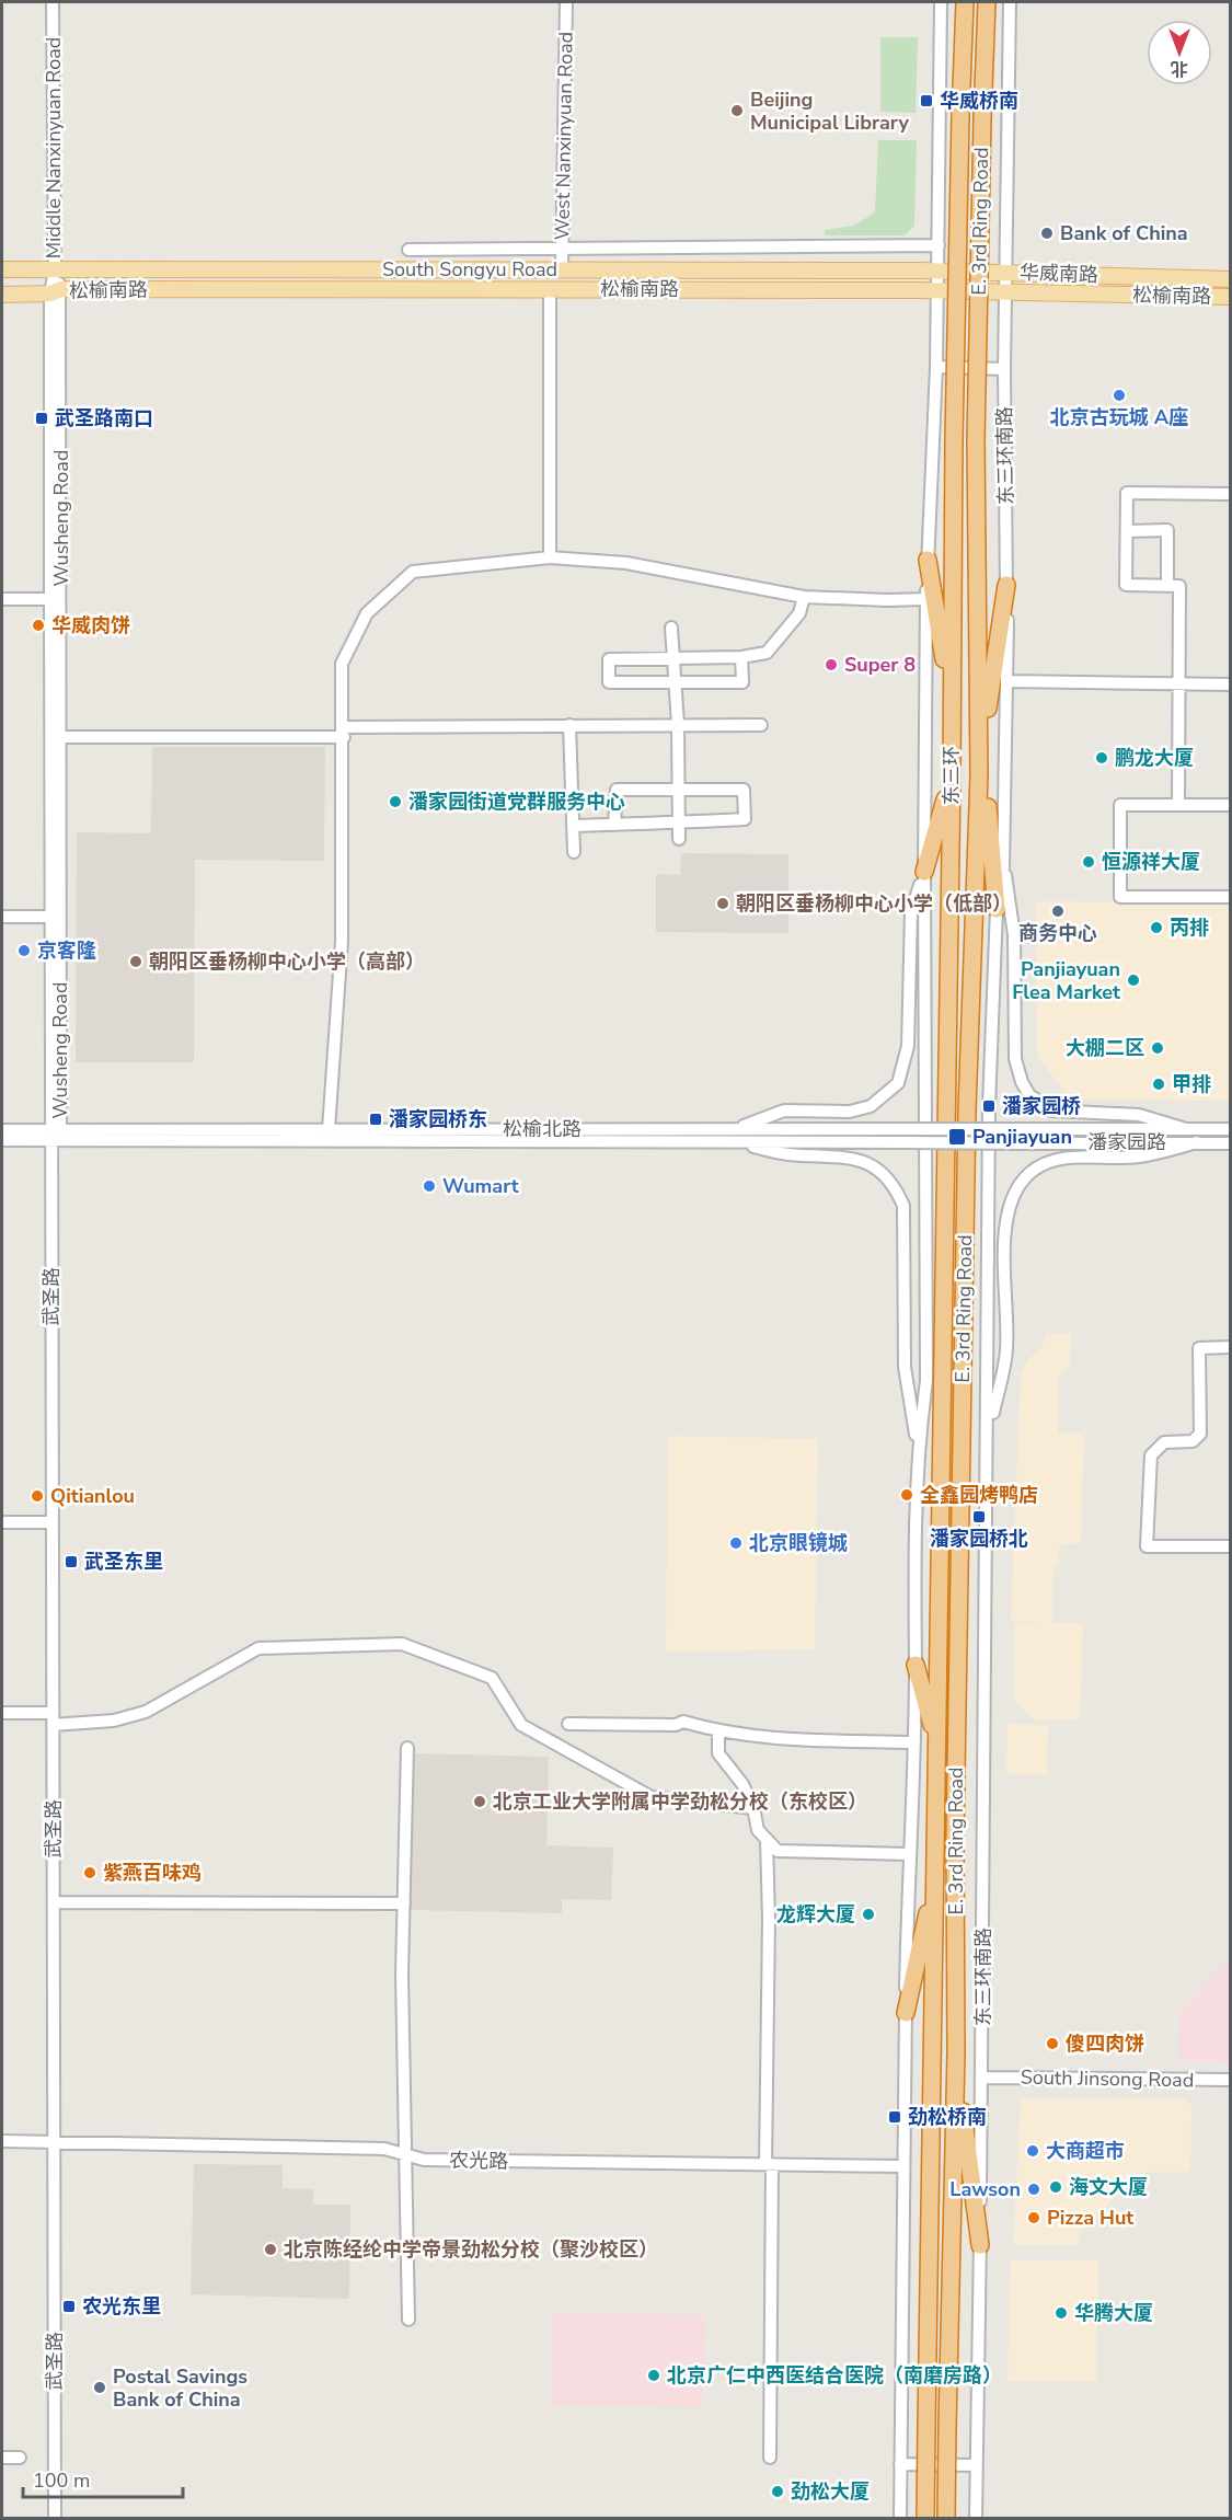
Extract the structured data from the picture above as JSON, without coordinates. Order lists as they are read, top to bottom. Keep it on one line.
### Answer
{"streets":{"highway":["E. 3rd Ring Road","东三环"],"main road":["South Songyu Road","华威南路","松榆南路"],"street":["West Nanxinyuan Road","Middle Nanxinyuan Road","东三环南路","Wusheng Road","松榆北路","潘家园路","武圣路","South Jinsong Road","农光路"]},"crossings":[["West Nanxinyuan Road","South Songyu Road"],["Middle Nanxinyuan Road","South Songyu Road"],["Middle Nanxinyuan Road","松榆南路"],["Middle Nanxinyuan Road","Wusheng Road"],["E. 3rd Ring Road","东三环"],["South Songyu Road","华威南路"],["South Songyu Road","东三环南路"],["华威南路","东三环南路"],["松榆南路","东三环南路"],["松榆南路","Wusheng Road"],["东三环南路","South Jinsong Road"],["Wusheng Road","松榆北路"],["Wusheng Road","武圣路"],["松榆北路","潘家园路"],["松榆北路","武圣路"],["武圣路","农光路"]],"places":{"transit":["华威桥南","武圣路南口","潘家园桥","潘家园桥东","Panjiayuan","潘家园桥北","武圣东里","劲松桥南","农光东里"],"other":["Beijing Municipal Library","Bank of China","北京古玩城 A座","华威肉饼","Super 8","鹏龙大厦","潘家园街道党群服务中心","恒源祥大厦","朝阳区垂杨柳中心小学（低部）","商务中心","丙排","京客隆","朝阳区垂杨柳中心小学（高部）","Panjiayuan Flea Market","大棚二区","甲排","Wumart","全鑫园烤鸭店","Qitianlou","北京眼镜城","北京工业大学附属中学劲松分校（东校区）","紫燕百味鸡","龙辉大厦","傻四肉饼","大商超市","海文大厦","Lawson","Pizza Hut","北京陈经纶中学帝景劲松分校（聚沙校区）","华腾大厦","北京广仁中西医结合医院（南磨房路）","Postal Savings Bank of China","劲松大厦"]},"scale_bar":"100 m","north":"bottom"}
